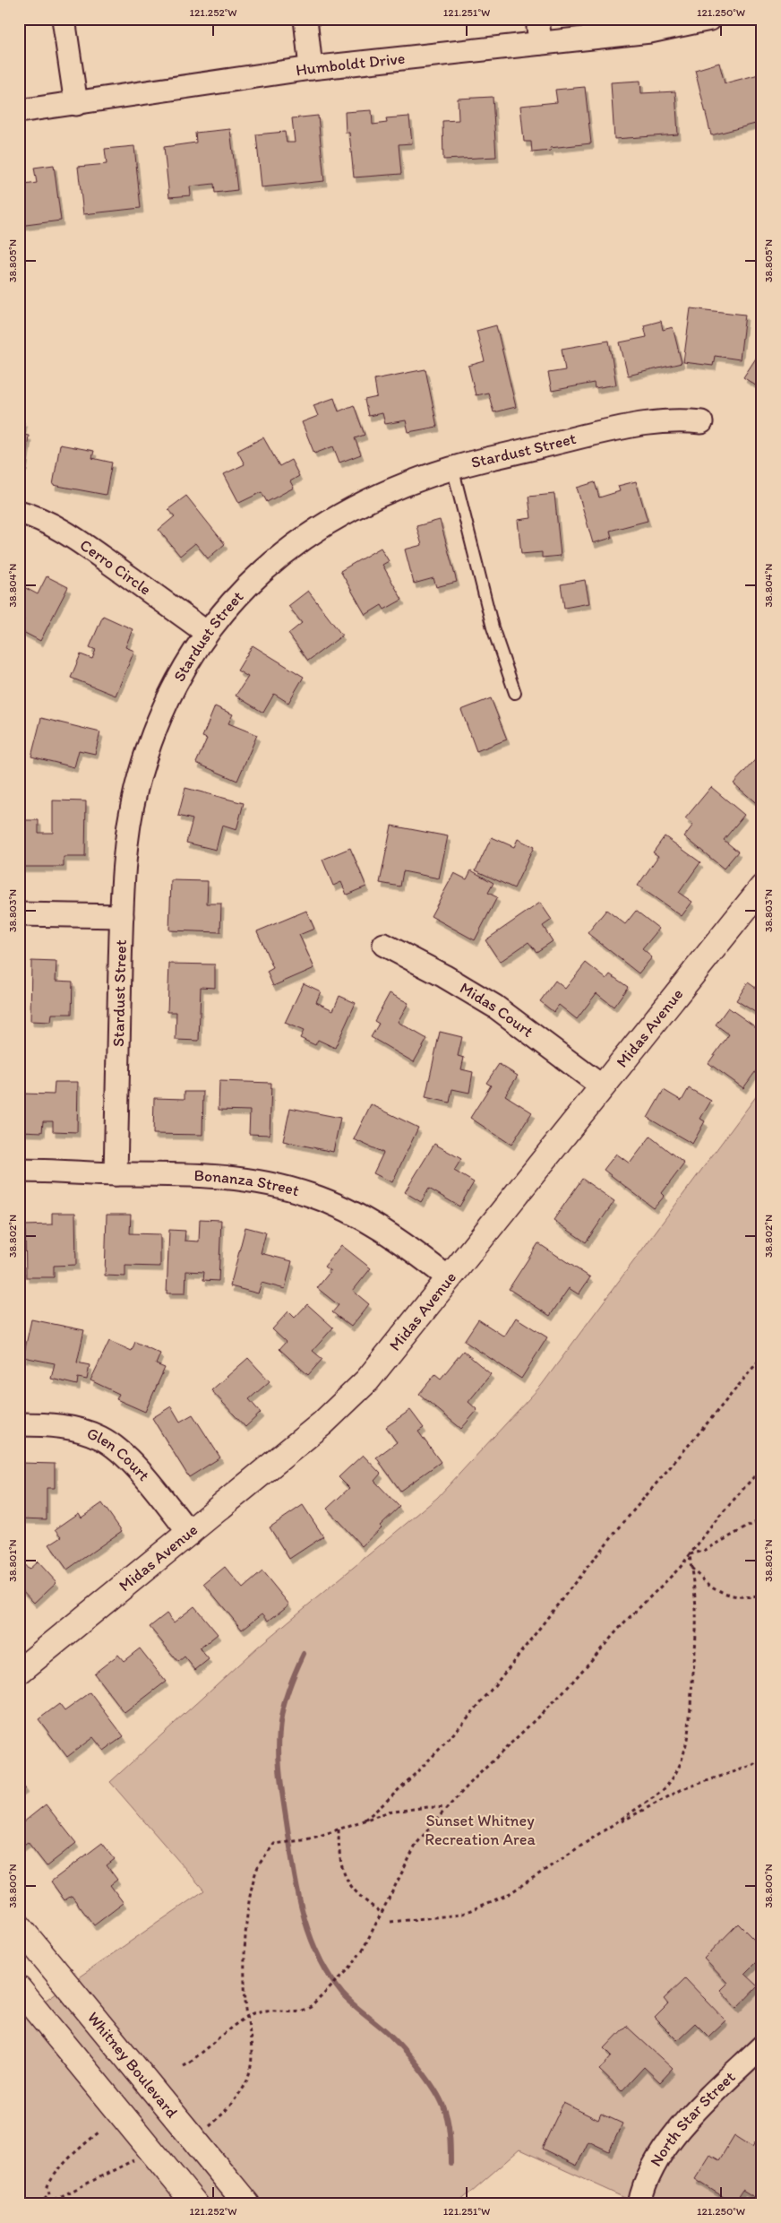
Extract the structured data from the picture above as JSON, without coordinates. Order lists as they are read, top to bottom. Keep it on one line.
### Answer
{"streets":{"street":["Humboldt Drive","Stardust Street","Cerro Circle","Midas Court","Midas Avenue","Bonanza Street","Glen Court","Whitney Boulevard","North Star Street"]},"crossings":[["Stardust Street","Cerro Circle"],["Stardust Street","Bonanza Street"],["Midas Court","Midas Avenue"],["Midas Avenue","Bonanza Street"],["Midas Avenue","Glen Court"]],"parks":["Sunset Whitney Recreation Area"],"coordinates":["121.252°W","121.251°W","121.250°W","38.805°N","38.804°N","38.803°N","38.802°N","38.801°N","38.800°N"]}
